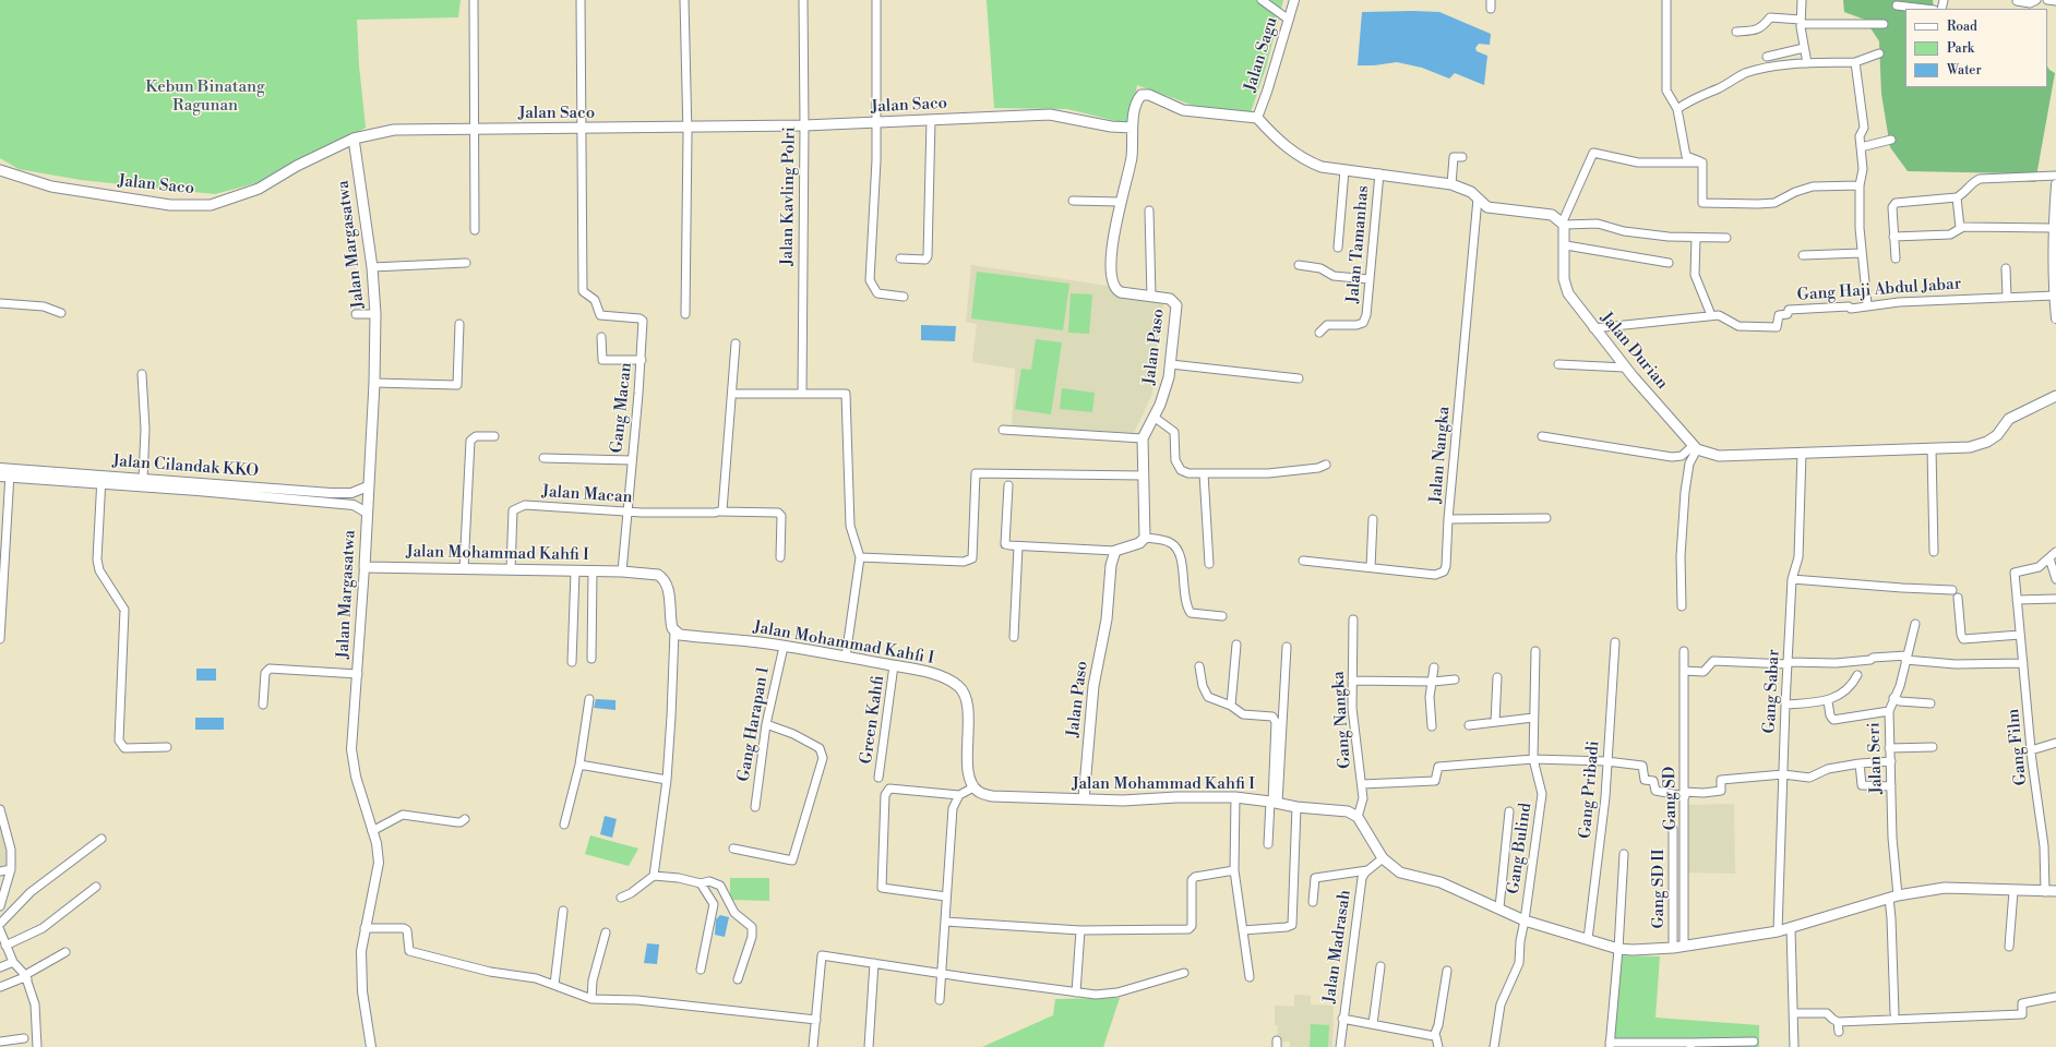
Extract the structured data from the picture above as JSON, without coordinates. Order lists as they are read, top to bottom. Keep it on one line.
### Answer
{"streets":{"main road":["Jalan Saco","Jalan Margasatwa","Jalan Paso","Jalan Durian","Jalan Mohammad Kahfi I"],"street":["Jalan Sagu","Jalan Kavling Polri","Jalan Tamanhas","Gang Haji Abdul Jabar","Gang Macan","Jalan Nangka","Jalan Cilandak KKO","Jalan Macan","Gang Sabar","Green Kahfi","Gang Nangka","Gang Harapan 1","Gang Film","Jalan Seri","Gang Pribadi","Gang SD","Gang Bulind","Gang SD II","Jalan Madrasah"]},"crossings":[["Jalan Sagu","Jalan Paso"],["Jalan Saco","Jalan Kavling Polri"],["Jalan Saco","Jalan Margasatwa"],["Jalan Saco","Jalan Paso"],["Jalan Saco","Gang Macan"],["Jalan Margasatwa","Jalan Cilandak KKO"],["Jalan Margasatwa","Jalan Mohammad Kahfi I"],["Gang Haji Abdul Jabar","Jalan Durian"],["Jalan Paso","Jalan Mohammad Kahfi I"],["Gang Macan","Jalan Macan"],["Gang Macan","Jalan Mohammad Kahfi I"],["Jalan Macan","Jalan Mohammad Kahfi I"],["Jalan Mohammad Kahfi I","Green Kahfi"],["Jalan Mohammad Kahfi I","Gang Nangka"],["Jalan Mohammad Kahfi I","Gang Harapan 1"]],"parks":["Kebun Binatang Ragunan"],"legend":["Road","Park","Water"]}
